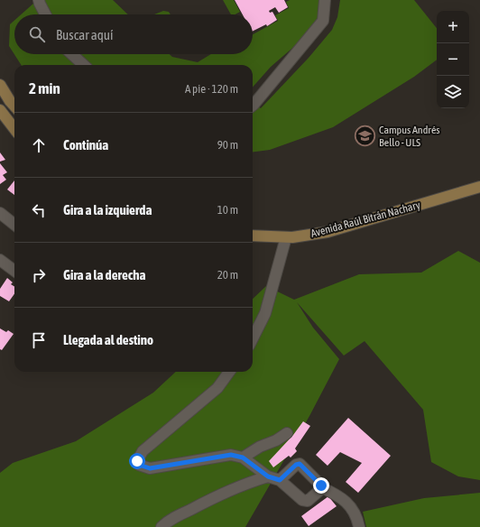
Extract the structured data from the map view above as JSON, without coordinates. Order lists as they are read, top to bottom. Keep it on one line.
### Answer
{"streets":{"main road":["Avenida Raúl Bitrán Nachary"]},"places":{"school or university":["Campus Andrés Bello - ULS"]},"page":{"map_buttons":["+","−"],"search":"Buscar aquí","heading":["2 min","A pie · 120 m"],"list":[["Continúa","90 m"],["Gira a la izquierda","10 m"],["Gira a la derecha","20 m"],"Llegada al destino"]}}
